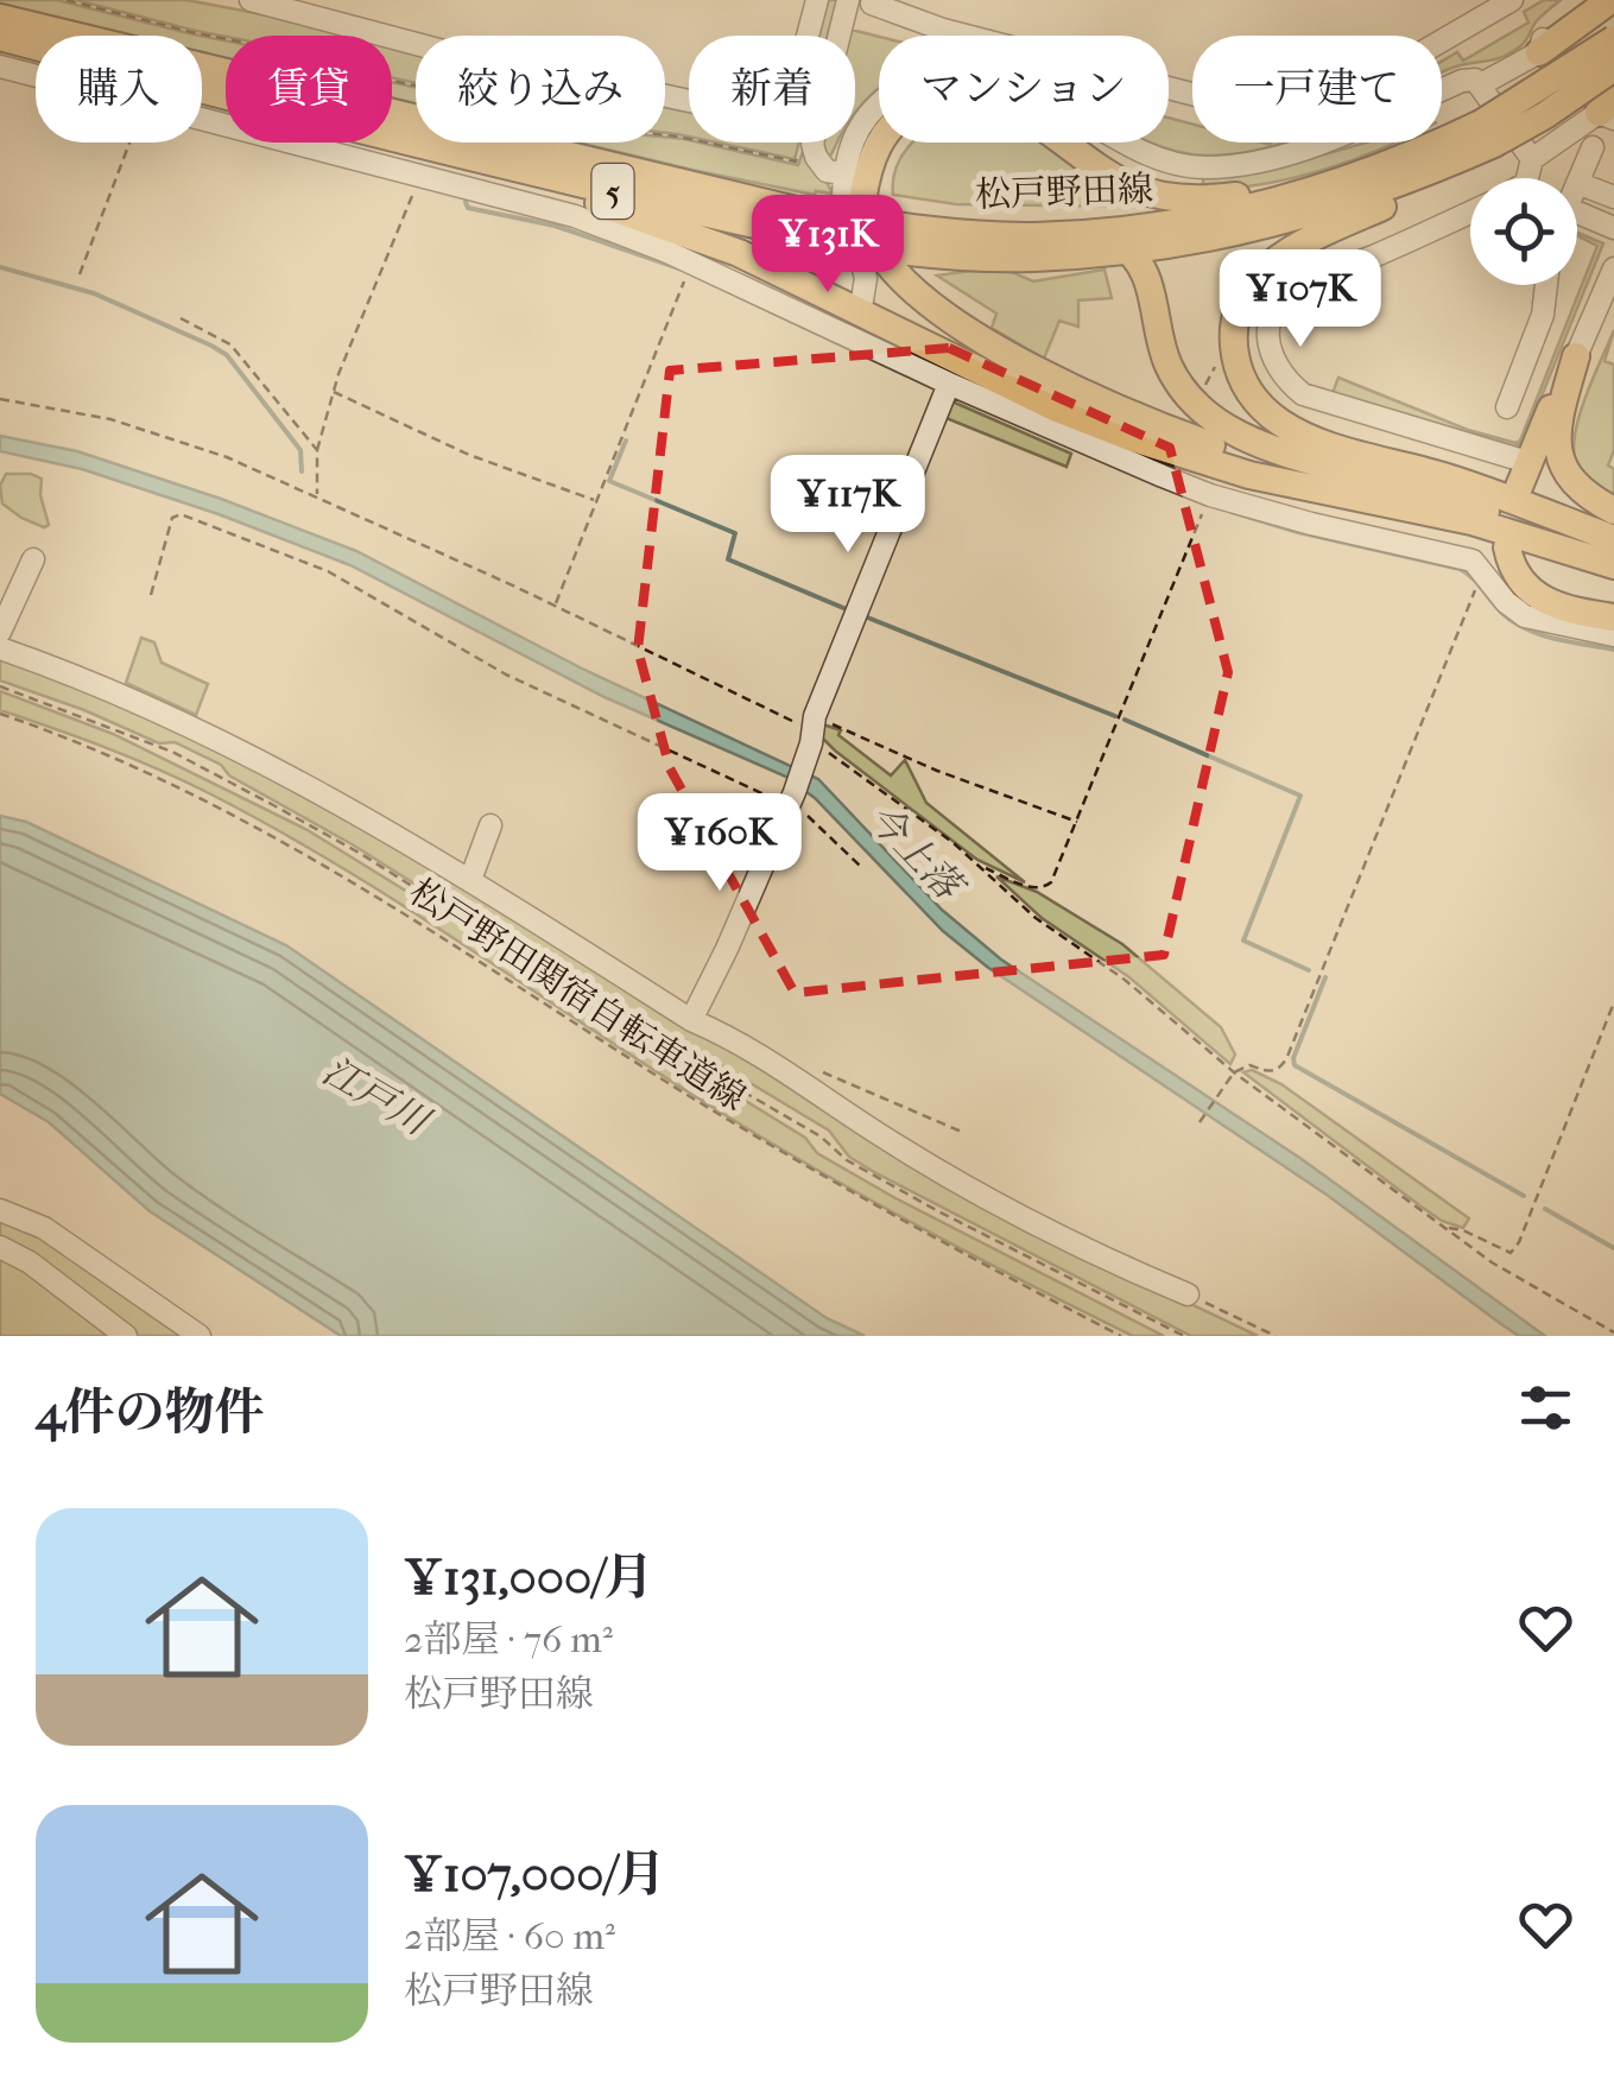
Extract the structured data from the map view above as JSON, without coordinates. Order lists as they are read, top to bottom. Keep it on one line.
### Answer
{"streets":{"main road":["5","松戸野田線"],"path":["松戸野田関宿自転車道線"]},"water":["今上落","江戸川"],"page":{"chip":["購入","賃貸","絞り込み","新着","マンション","一戸建て"],"price":["¥131K","¥107K","¥117K","¥160K"],"heading":"4件の物件","list":[{"name":"¥131,000/月","note":"2部屋 · 76 m² · 松戸野田線"},{"name":"¥107,000/月","note":"2部屋 · 60 m² · 松戸野田線"}]}}
